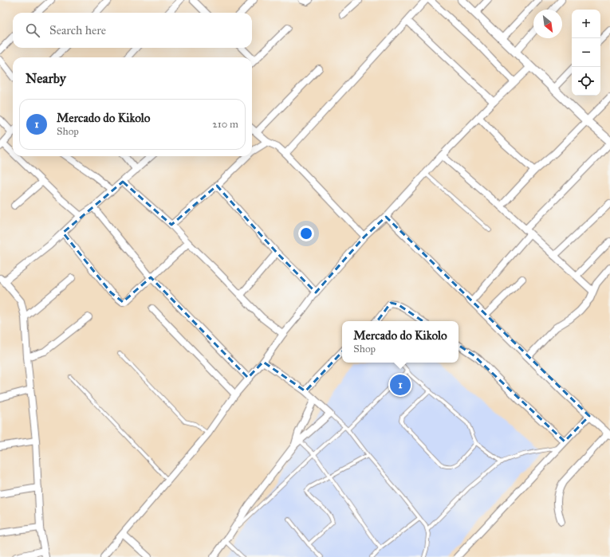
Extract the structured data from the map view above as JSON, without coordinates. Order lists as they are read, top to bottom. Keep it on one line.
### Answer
{"north":"bottom right","page":{"map_buttons":["+","−"],"search":"Search here","heading":"Nearby","list":[{"mark":"1","name":"Mercado do Kikolo","note":"Shop","value":"210 m"}],"popup":["Mercado do Kikolo","Shop"],"pins":"1"}}
